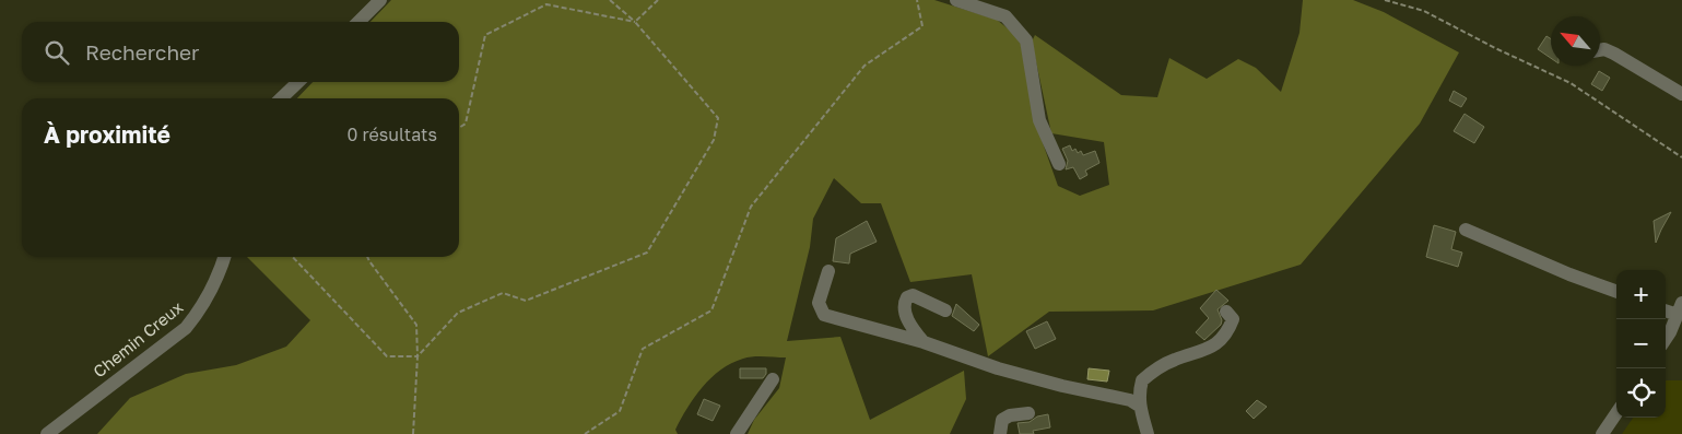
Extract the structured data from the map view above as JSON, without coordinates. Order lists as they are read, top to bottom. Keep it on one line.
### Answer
{"streets":{"street":["Chemin Creux"]},"north":"top left","page":{"search":"Rechercher","heading":["À proximité","0 résultats"],"map_buttons":["+","−"]}}
